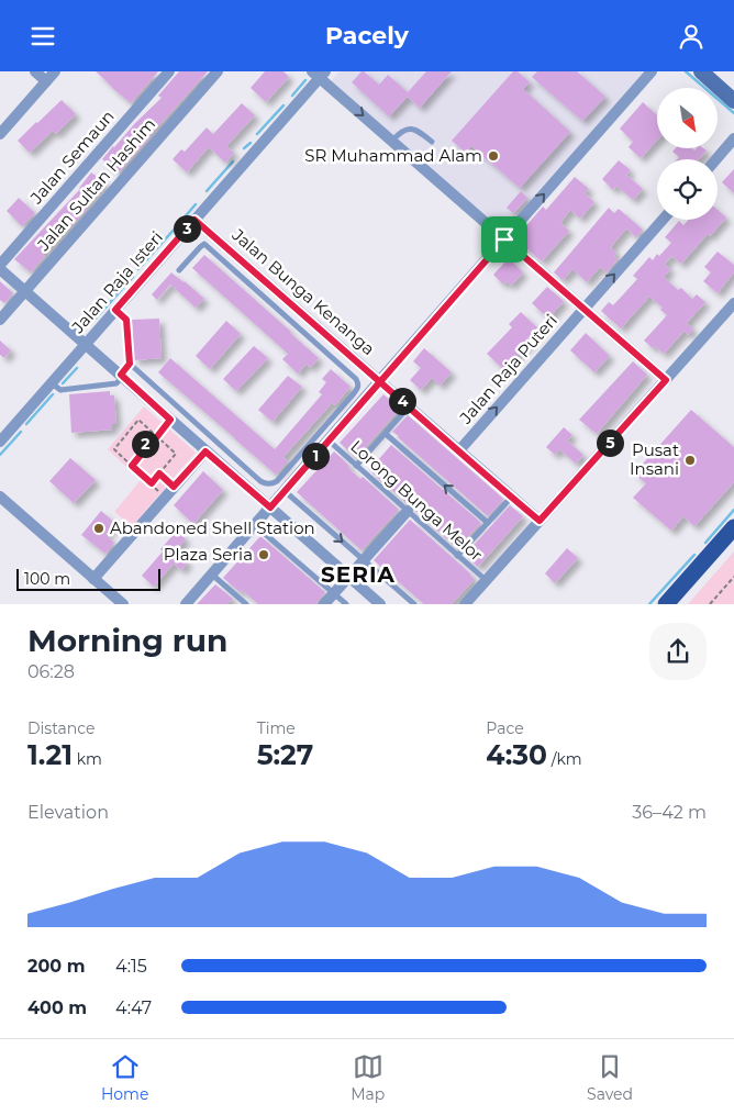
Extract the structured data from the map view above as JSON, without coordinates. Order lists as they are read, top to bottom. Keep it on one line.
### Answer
{"streets":{"street":["Jalan Semaun","Jalan Sultan Hashim","Jalan Raja Isteri","Jalan Bunga Kenanga","Jalan Raja Puteri"],"lane":["Lorong Bunga Melor"]},"crossings":[["Jalan Raja Isteri","Jalan Bunga Kenanga"],["Jalan Bunga Kenanga","Jalan Raja Puteri"]],"one_way":["Jalan Raja Puteri"],"districts":["SERIA"],"places":["SR Muhammad Alam","Pusat Insani","Abandoned Shell Station","Plaza Seria"],"scale_bar":"100 m","north":"bottom right","page":{"header":"Pacely","pins":["3","4","5","2","1"],"scale":"100 m","heading":["Morning run","06:28"],"stats":[["Distance","1.21 km"],["Time","5:27"],["Pace","4:30 /km"]],"chart":["Elevation","36–42 m"],"list":[{"name":"200 m","note":"4:15"},{"name":"400 m","note":"4:47"}],"tabs":["Home","Map","Saved"]}}
